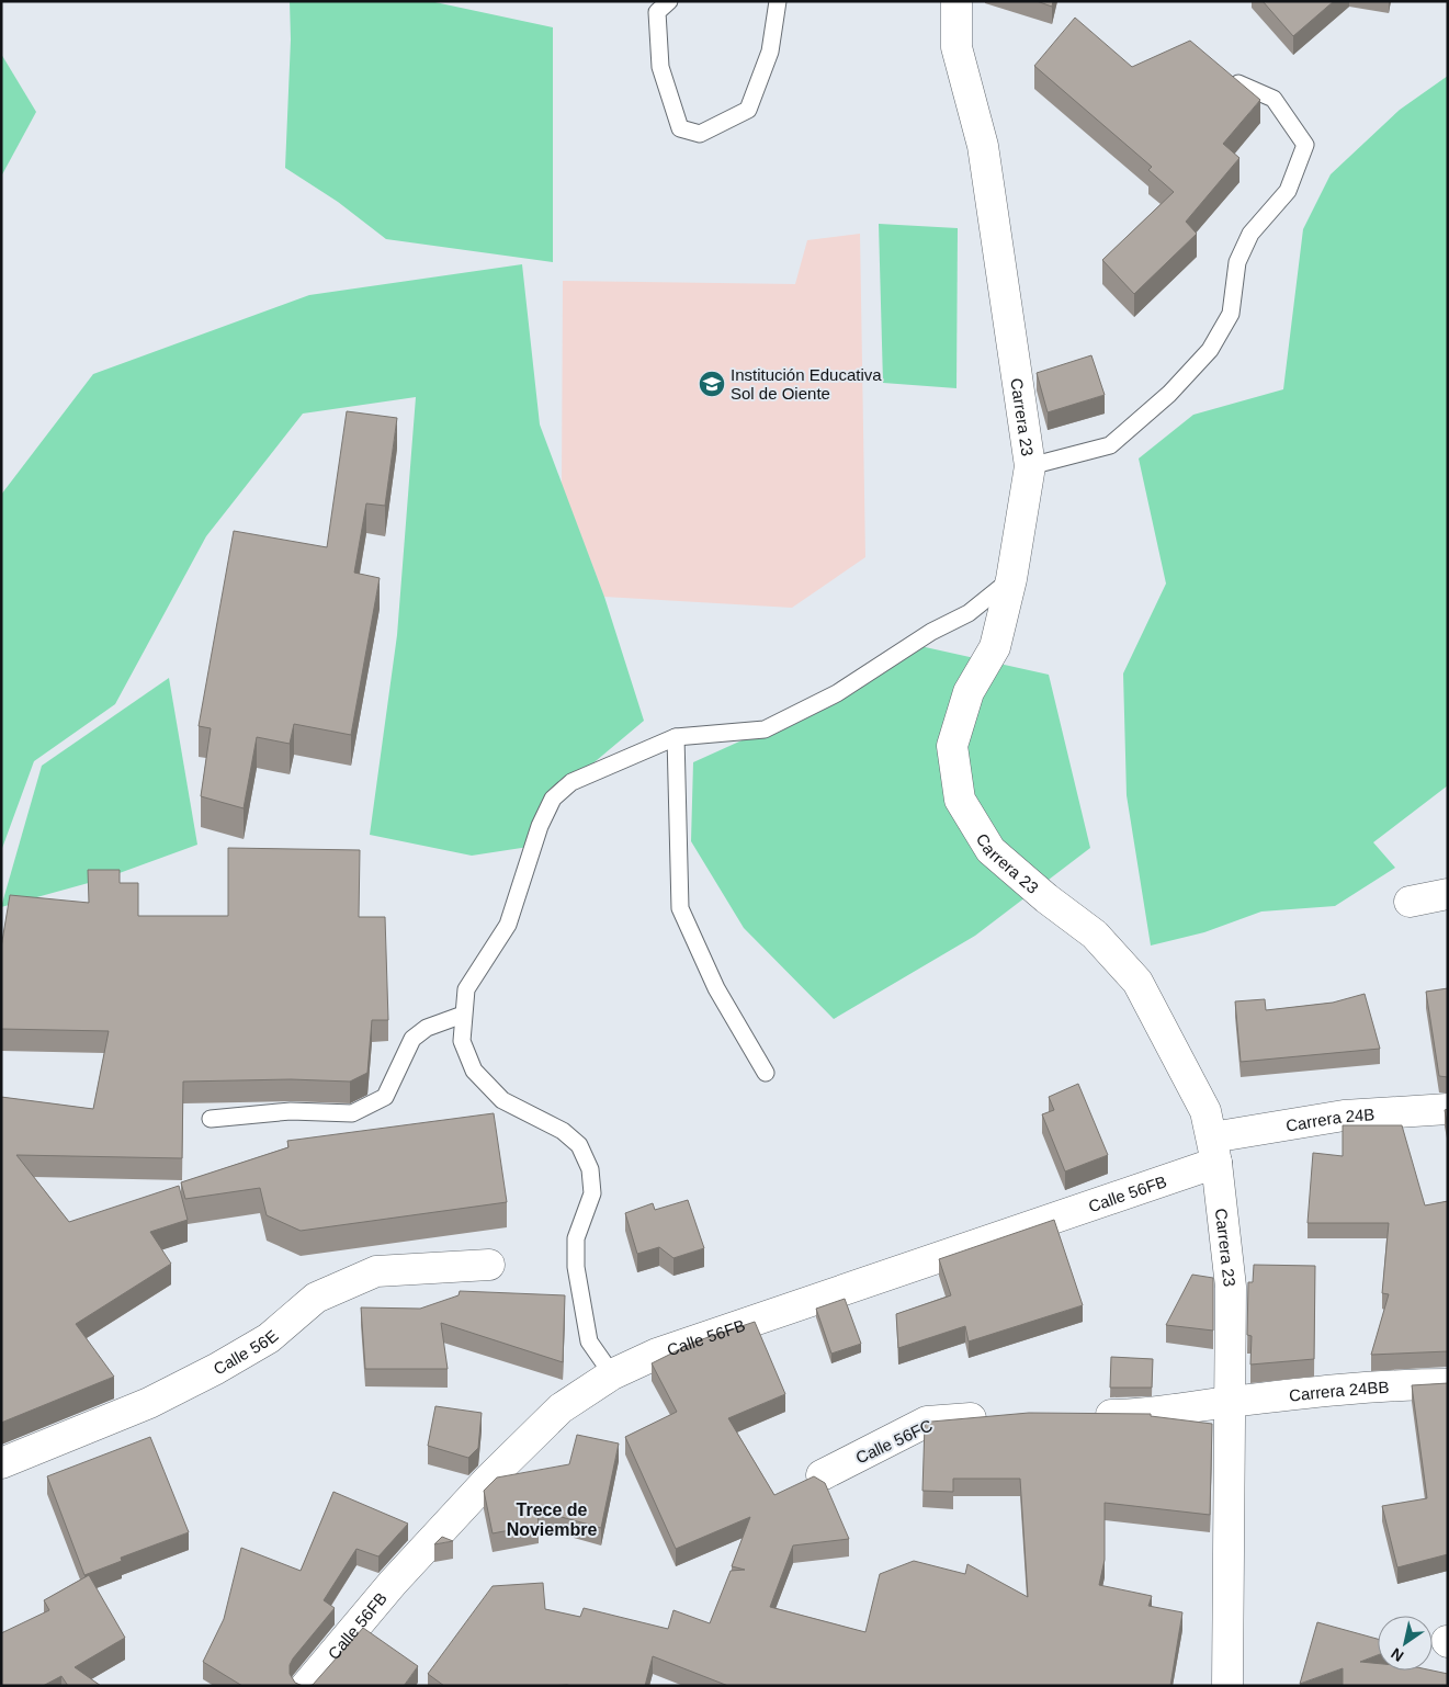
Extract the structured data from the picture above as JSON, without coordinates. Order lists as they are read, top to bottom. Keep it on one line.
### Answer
{"streets":{"street":["Carrera 23","Carrera 24B","Calle 56FB","Calle 56E","Carrera 24BB","Calle 56FC"]},"crossings":[["Carrera 23","Carrera 24B"],["Carrera 23","Calle 56FB"],["Carrera 23","Carrera 24BB"],["Carrera 24B","Calle 56FB"]],"districts":["Trece de Noviembre"],"places":{"school or university":["Institución Educativa Sol de Oiente"]},"north":"bottom left"}
